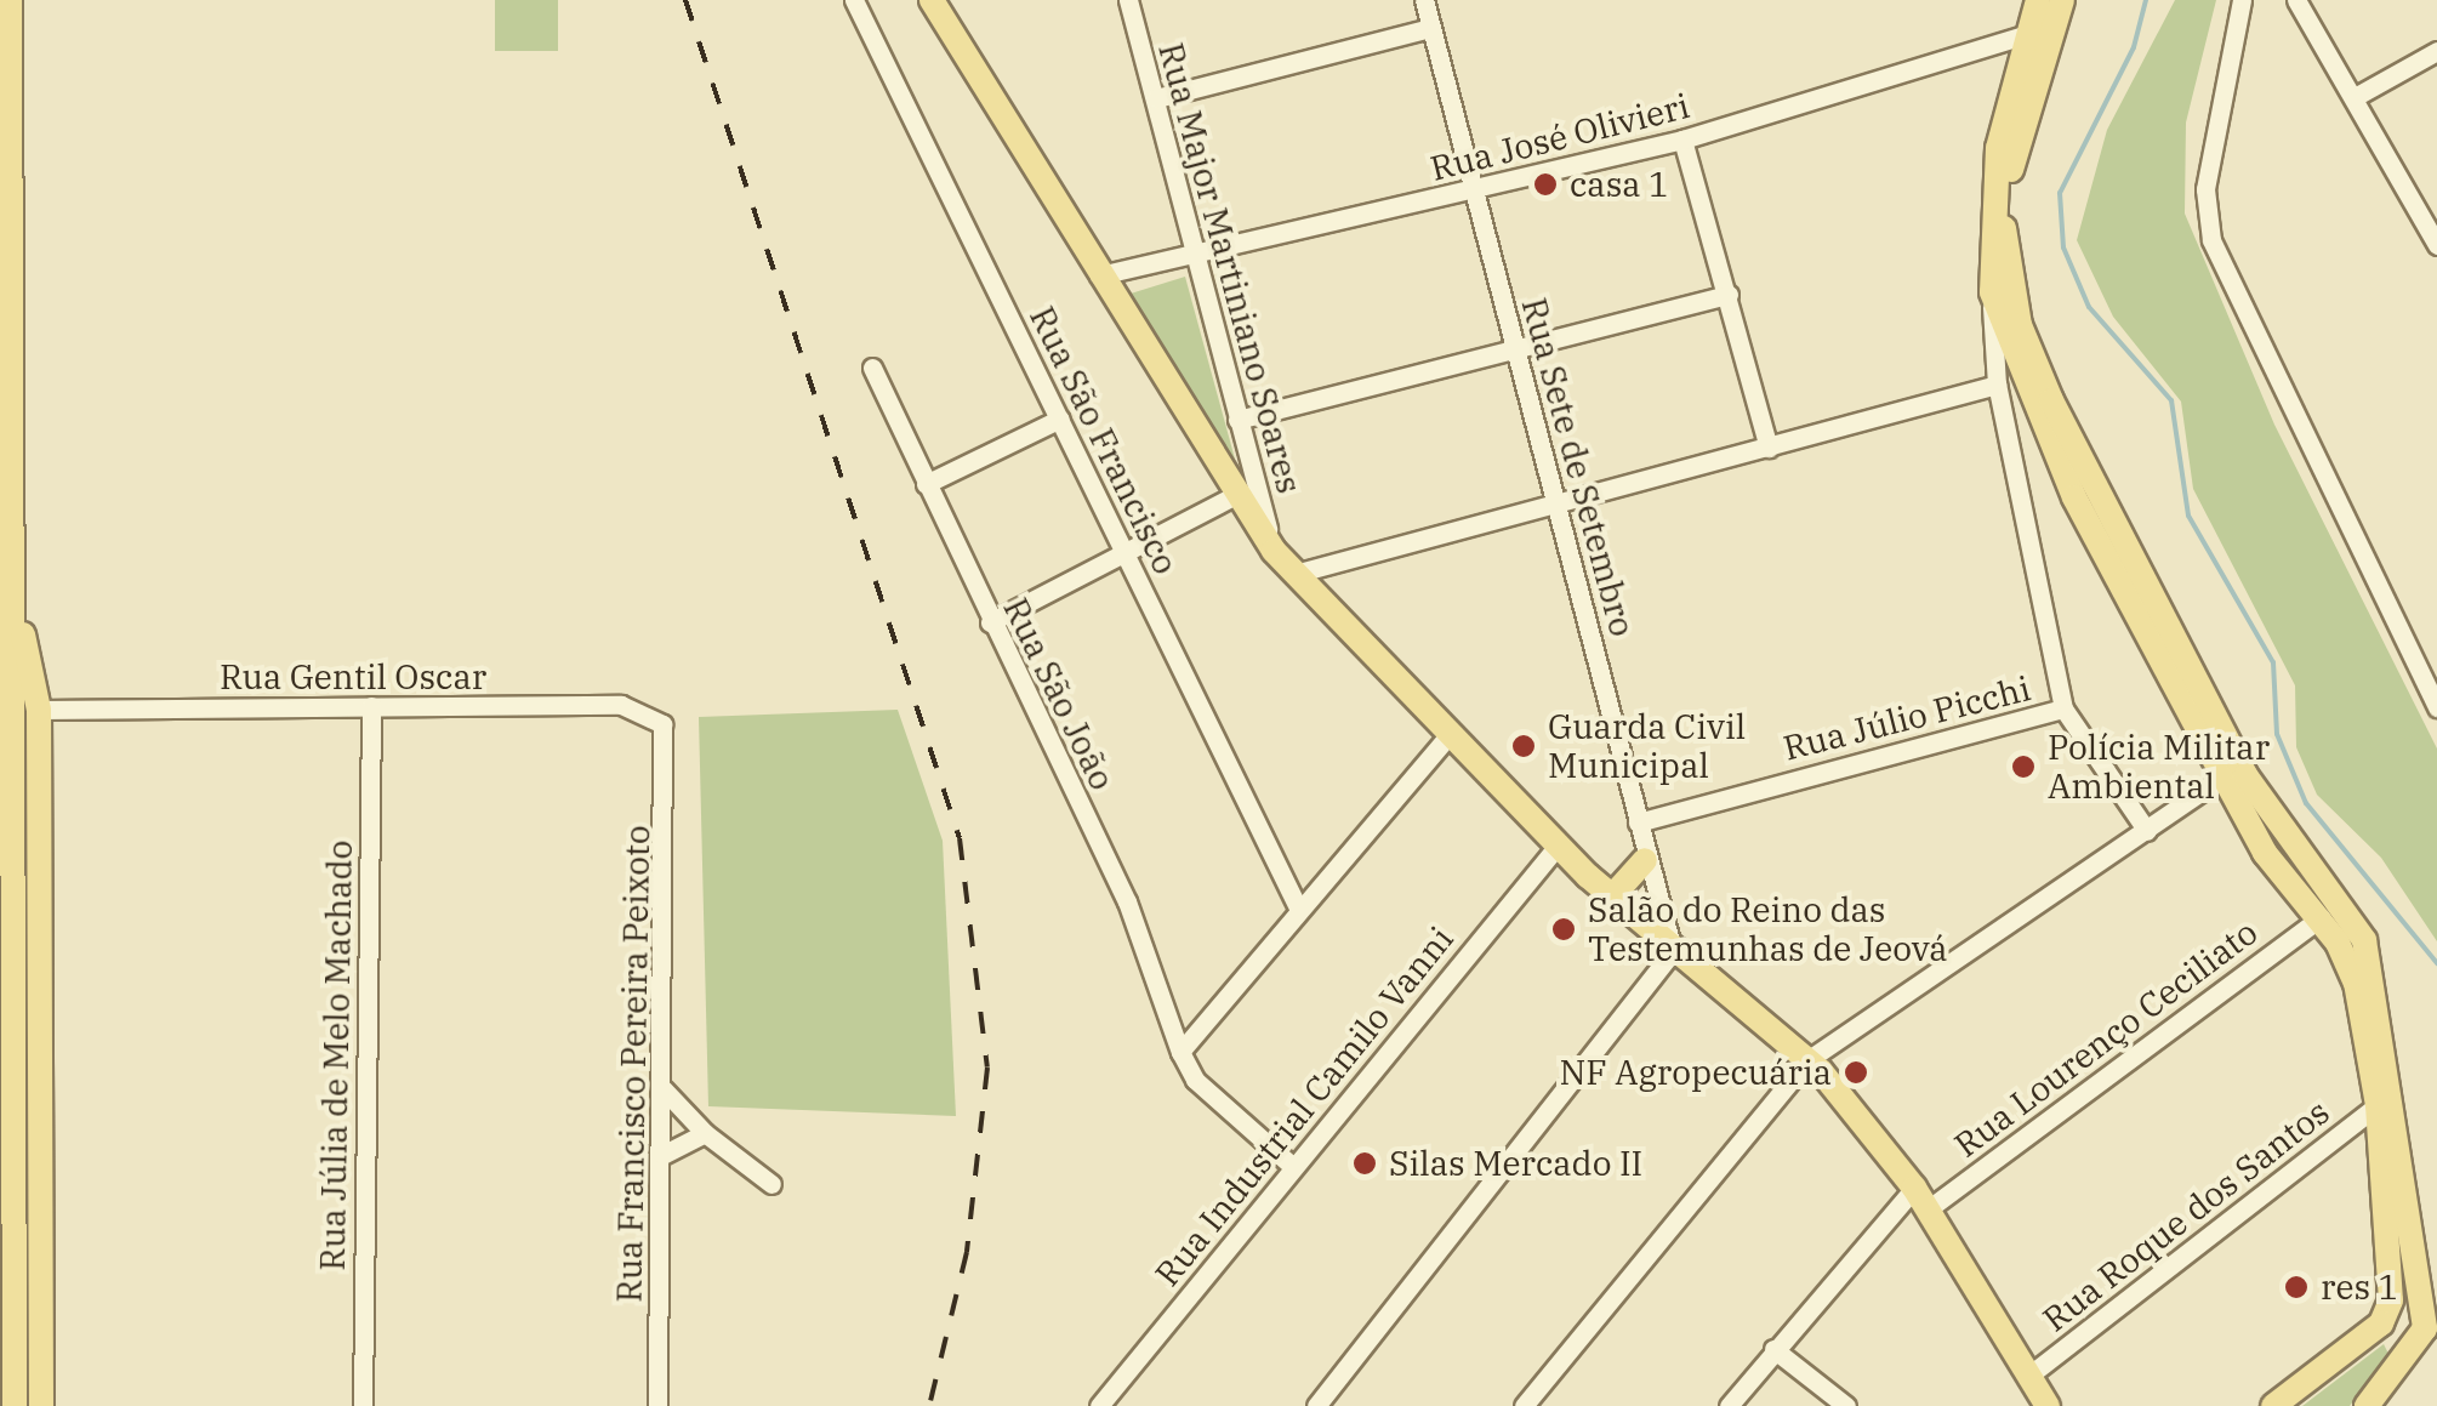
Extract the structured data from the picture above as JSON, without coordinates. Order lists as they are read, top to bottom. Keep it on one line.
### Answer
{"streets":{"street":["Rua José Olivieri","Rua Major Martiniano Soares","Rua São Francisco","Rua Sete de Setembro","Rua Gentil Oscar","Rua São João","Rua Júlio Picchi","Rua Lourenço Ceciliato","Rua Júlia de Melo Machado","Rua Francisco Pereira Peixoto","Rua Industrial Camilo Vanni","Rua Roque dos Santos"]},"crossings":[["Rua José Olivieri","Rua Major Martiniano Soares"],["Rua José Olivieri","Rua Sete de Setembro"],["Rua Sete de Setembro","Rua Júlio Picchi"],["Rua Gentil Oscar","Rua Júlia de Melo Machado"],["Rua Gentil Oscar","Rua Francisco Pereira Peixoto"],["Rua São João","Rua Industrial Camilo Vanni"]],"places":["casa 1","Guarda Civil Municipal","Polícia Militar Ambiental","Salão do Reino das Testemunhas de Jeová","NF Agropecuária","Silas Mercado II","res 1"]}
